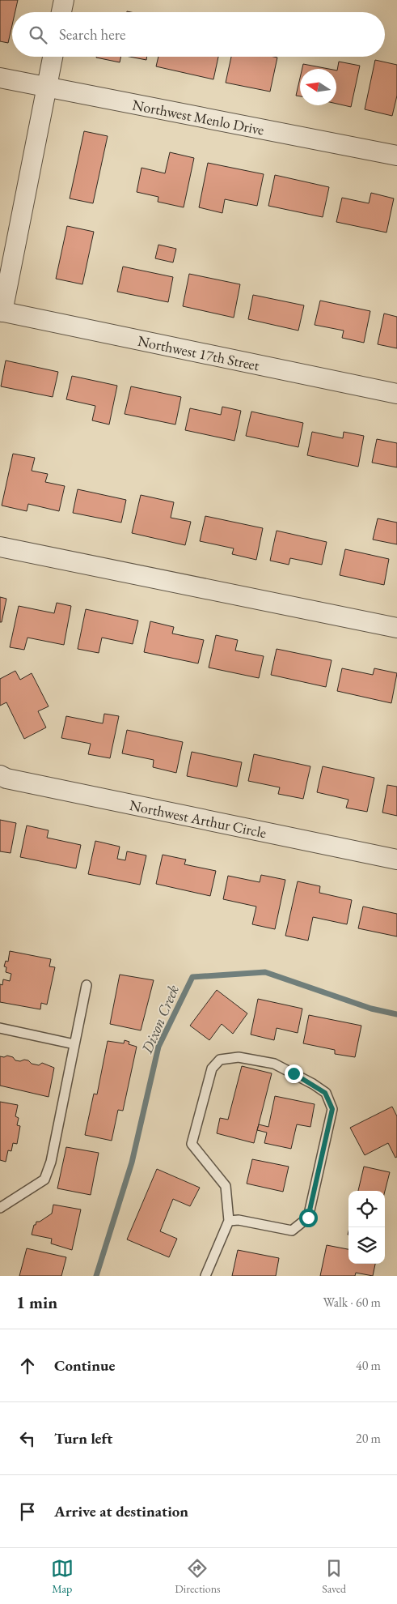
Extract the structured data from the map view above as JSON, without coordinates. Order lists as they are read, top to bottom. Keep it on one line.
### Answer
{"streets":{"street":["Northwest Menlo Drive","Northwest 17th Street","Northwest Arthur Circle"]},"water":["Dixon Creek"],"north":"left","page":{"search":"Search here","heading":["1 min","Walk · 60 m"],"list":[["Continue","40 m"],["Turn left","20 m"],"Arrive at destination"],"nav":["Map","Directions","Saved"]}}
